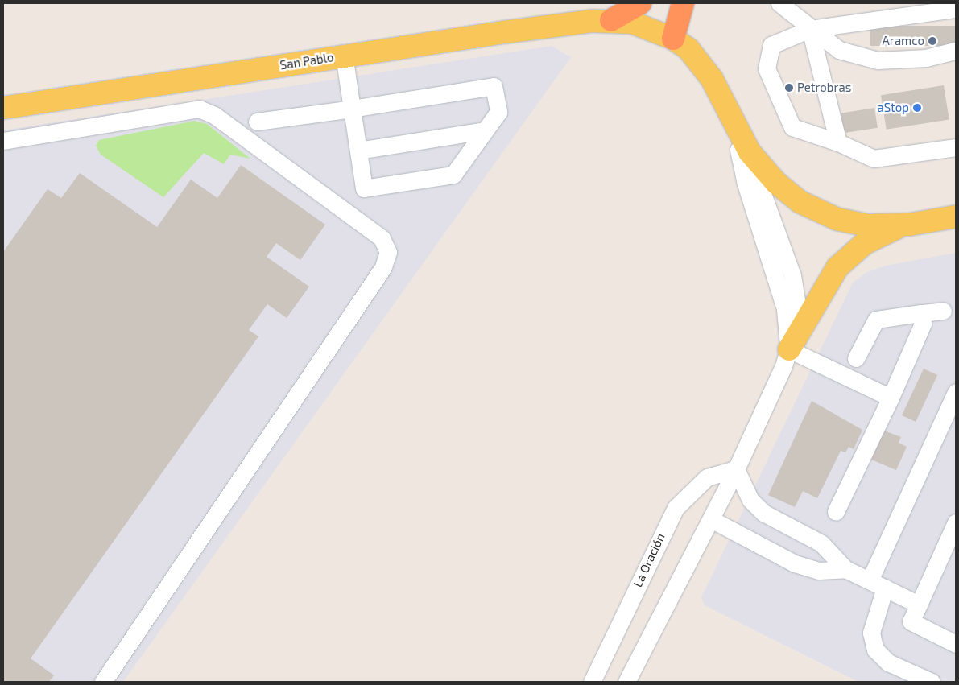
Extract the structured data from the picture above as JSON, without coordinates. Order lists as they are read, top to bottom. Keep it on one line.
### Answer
{"streets":{"main road":["San Pablo"],"street":["La Oración"]},"places":["Aramco","Petrobras","aStop"]}
